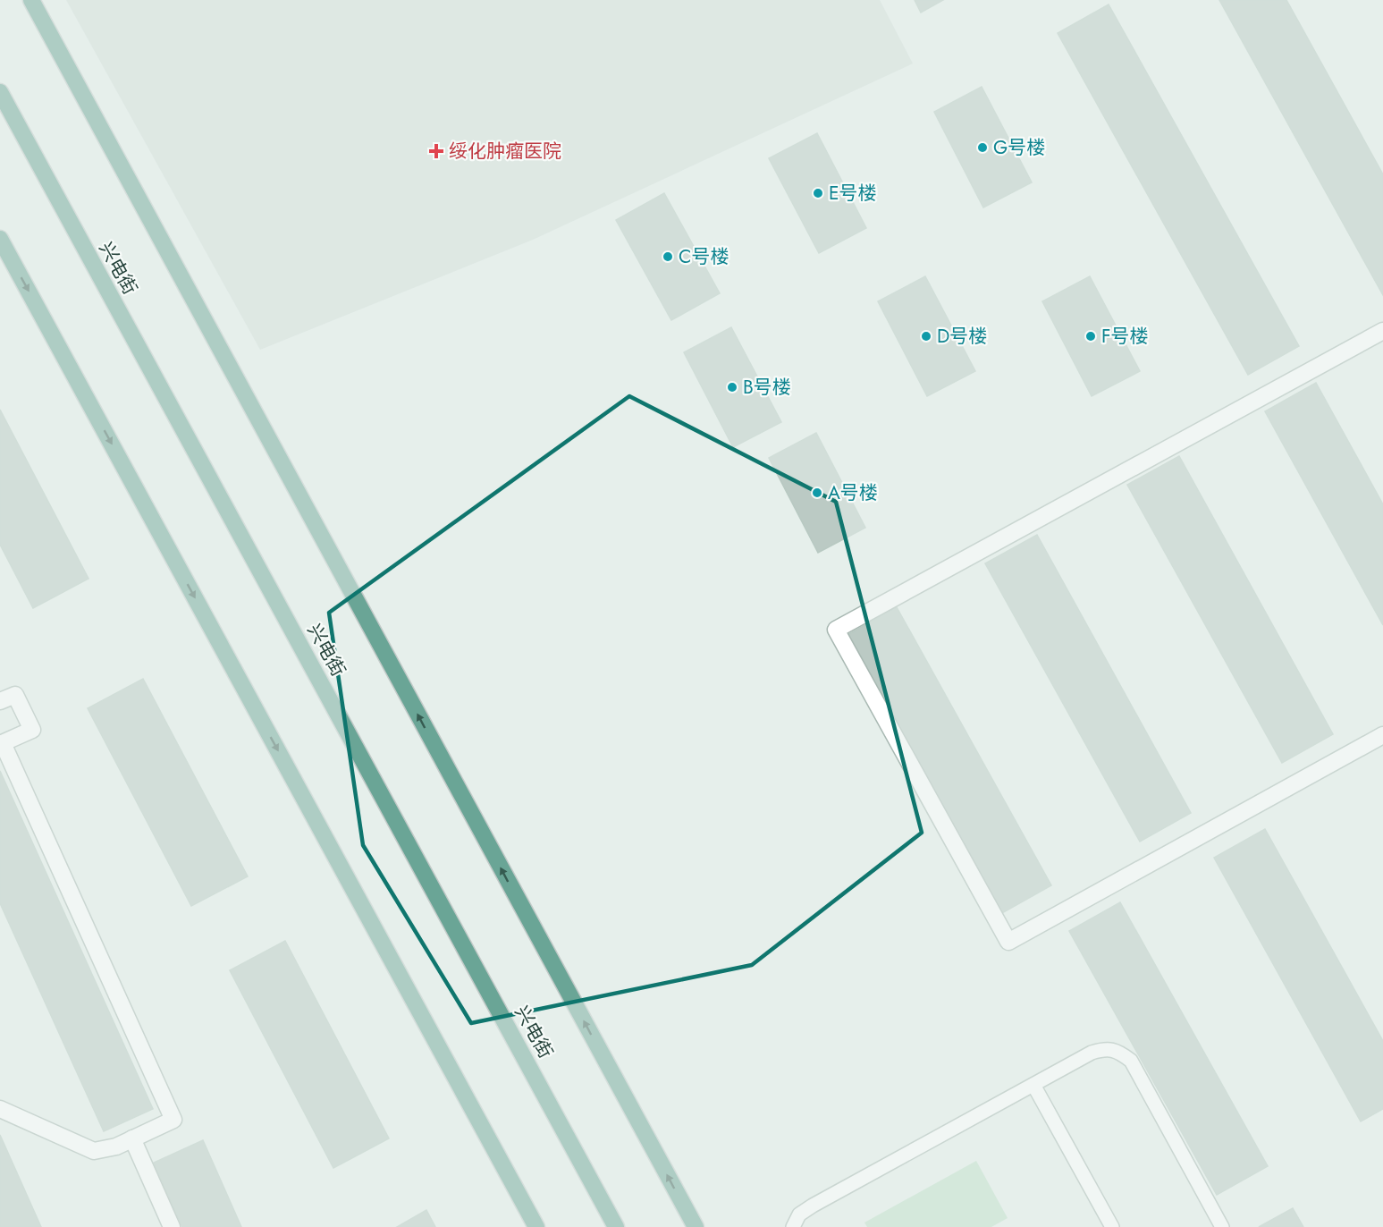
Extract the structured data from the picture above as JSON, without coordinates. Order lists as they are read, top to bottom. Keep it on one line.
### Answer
{"streets":{"main road":["兴电街"]},"places":{"other":["G号楼","E号楼","C号楼","D号楼","F号楼","B号楼","A号楼"],"health":["绥化肿瘤医院"]}}
